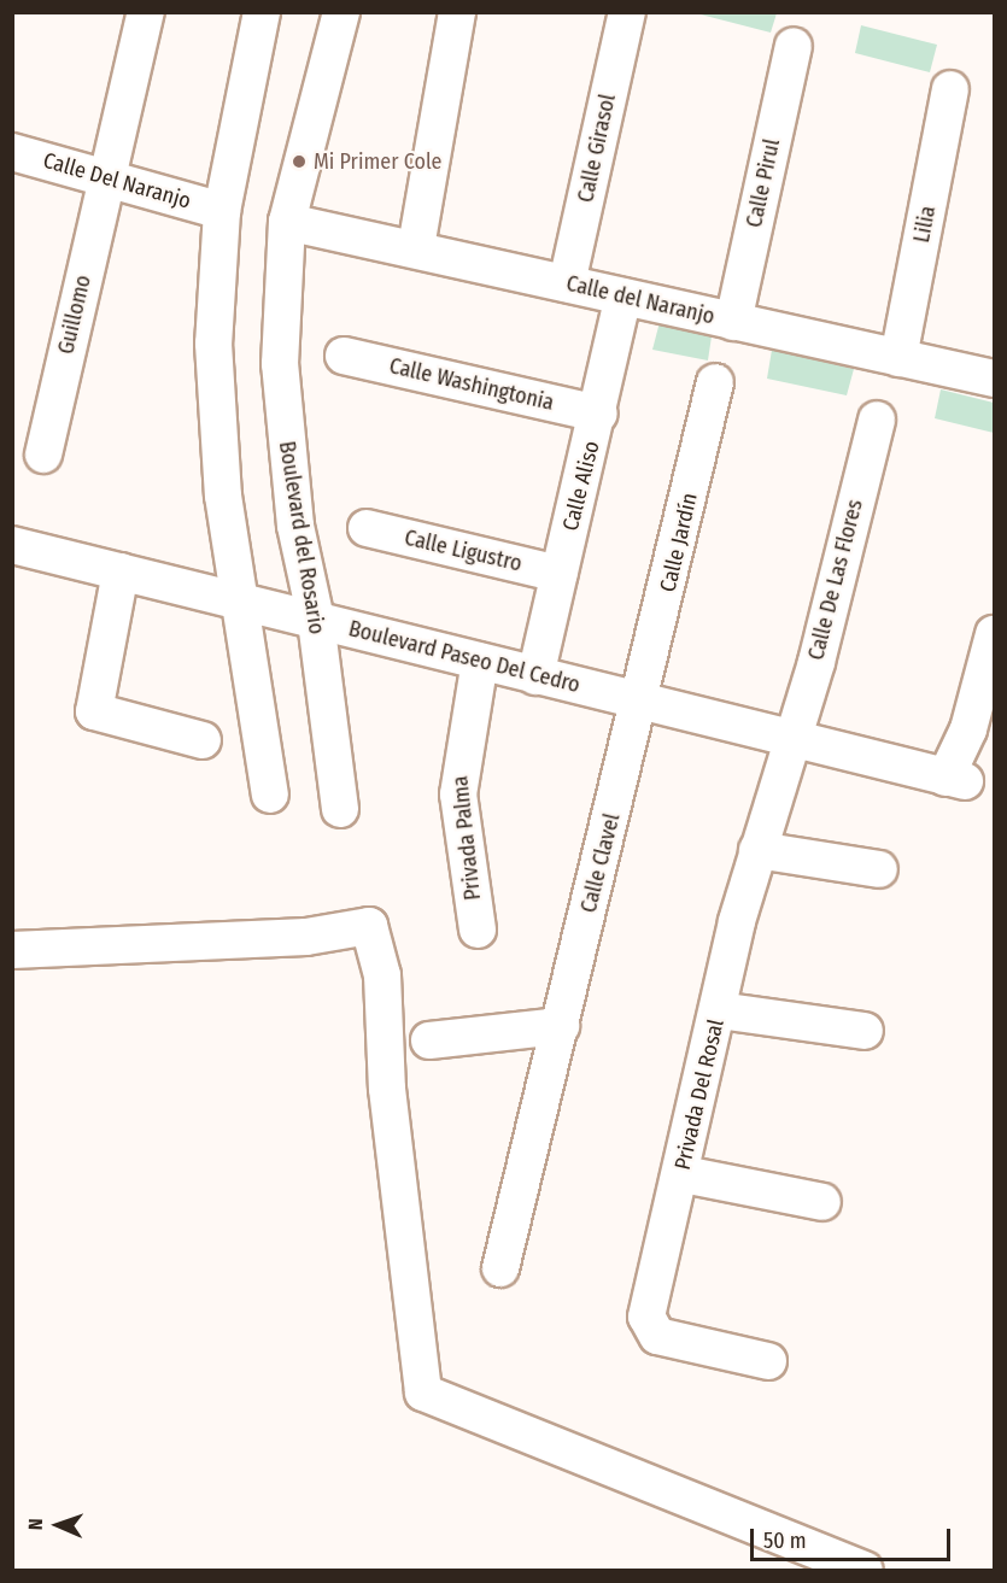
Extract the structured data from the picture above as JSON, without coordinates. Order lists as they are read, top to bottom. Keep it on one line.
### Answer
{"streets":{"street":["Calle Girasol","Calle Del Naranjo","Calle Pirul","Lilia","Calle del Naranjo","Guillomo","Calle Washingtonia","Calle Aliso","Boulevard del Rosario","Calle Jardín","Calle Ligustro","Calle De Las Flores","Boulevard Paseo Del Cedro","Privada Palma","Calle Clavel","Privada Del Rosal"]},"crossings":[["Calle Girasol","Calle del Naranjo"],["Calle Del Naranjo","Guillomo"],["Calle Pirul","Calle del Naranjo"],["Lilia","Calle del Naranjo"],["Calle del Naranjo","Calle Aliso"],["Calle del Naranjo","Boulevard del Rosario"],["Calle Washingtonia","Calle Aliso"],["Calle Aliso","Calle Ligustro"],["Calle Aliso","Boulevard Paseo Del Cedro"],["Boulevard del Rosario","Boulevard Paseo Del Cedro"],["Calle Jardín","Boulevard Paseo Del Cedro"],["Calle Jardín","Calle Clavel"],["Calle De Las Flores","Boulevard Paseo Del Cedro"],["Calle De Las Flores","Privada Del Rosal"],["Boulevard Paseo Del Cedro","Privada Palma"],["Boulevard Paseo Del Cedro","Calle Clavel"],["Boulevard Paseo Del Cedro","Privada Del Rosal"]],"places":["Mi Primer Cole"],"scale_bar":"50 m","north":"left"}
